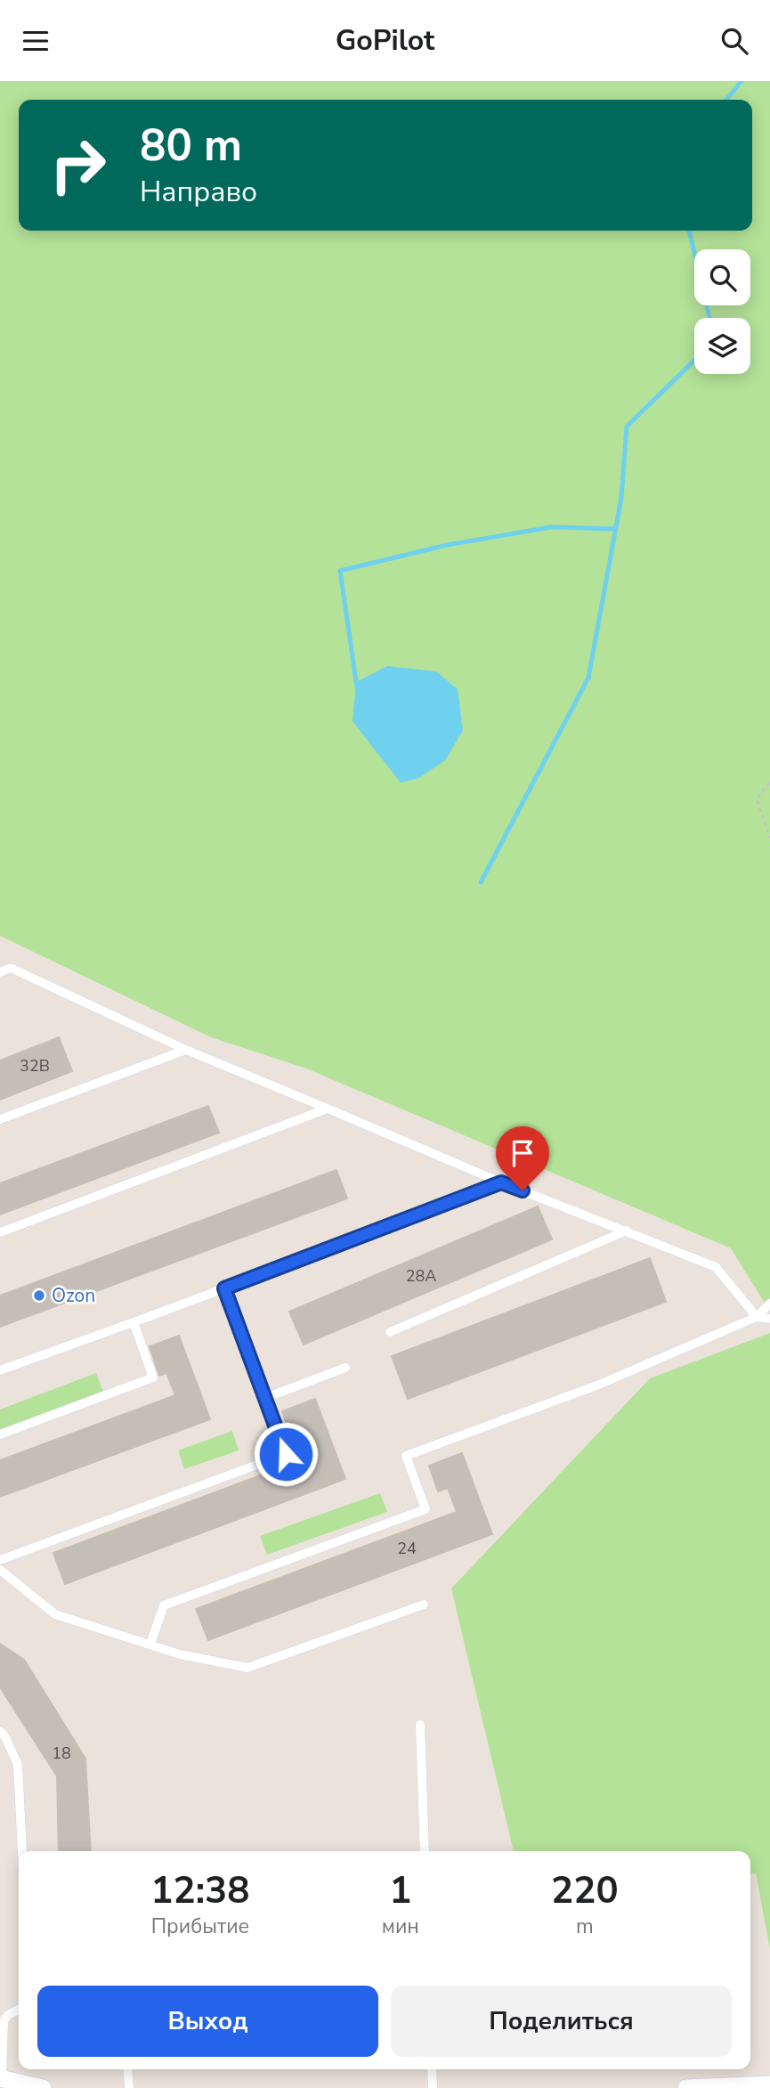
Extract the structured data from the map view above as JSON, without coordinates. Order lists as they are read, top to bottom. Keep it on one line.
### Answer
{"places":["Ozon"],"house_numbers":["32В","28А","24","18"],"page":{"header":"GoPilot","turn":["80 m","Направо"],"eta":["12:38","Прибытие","1","мин","220","m"],"buttons":["Выход","Поделиться"]}}
